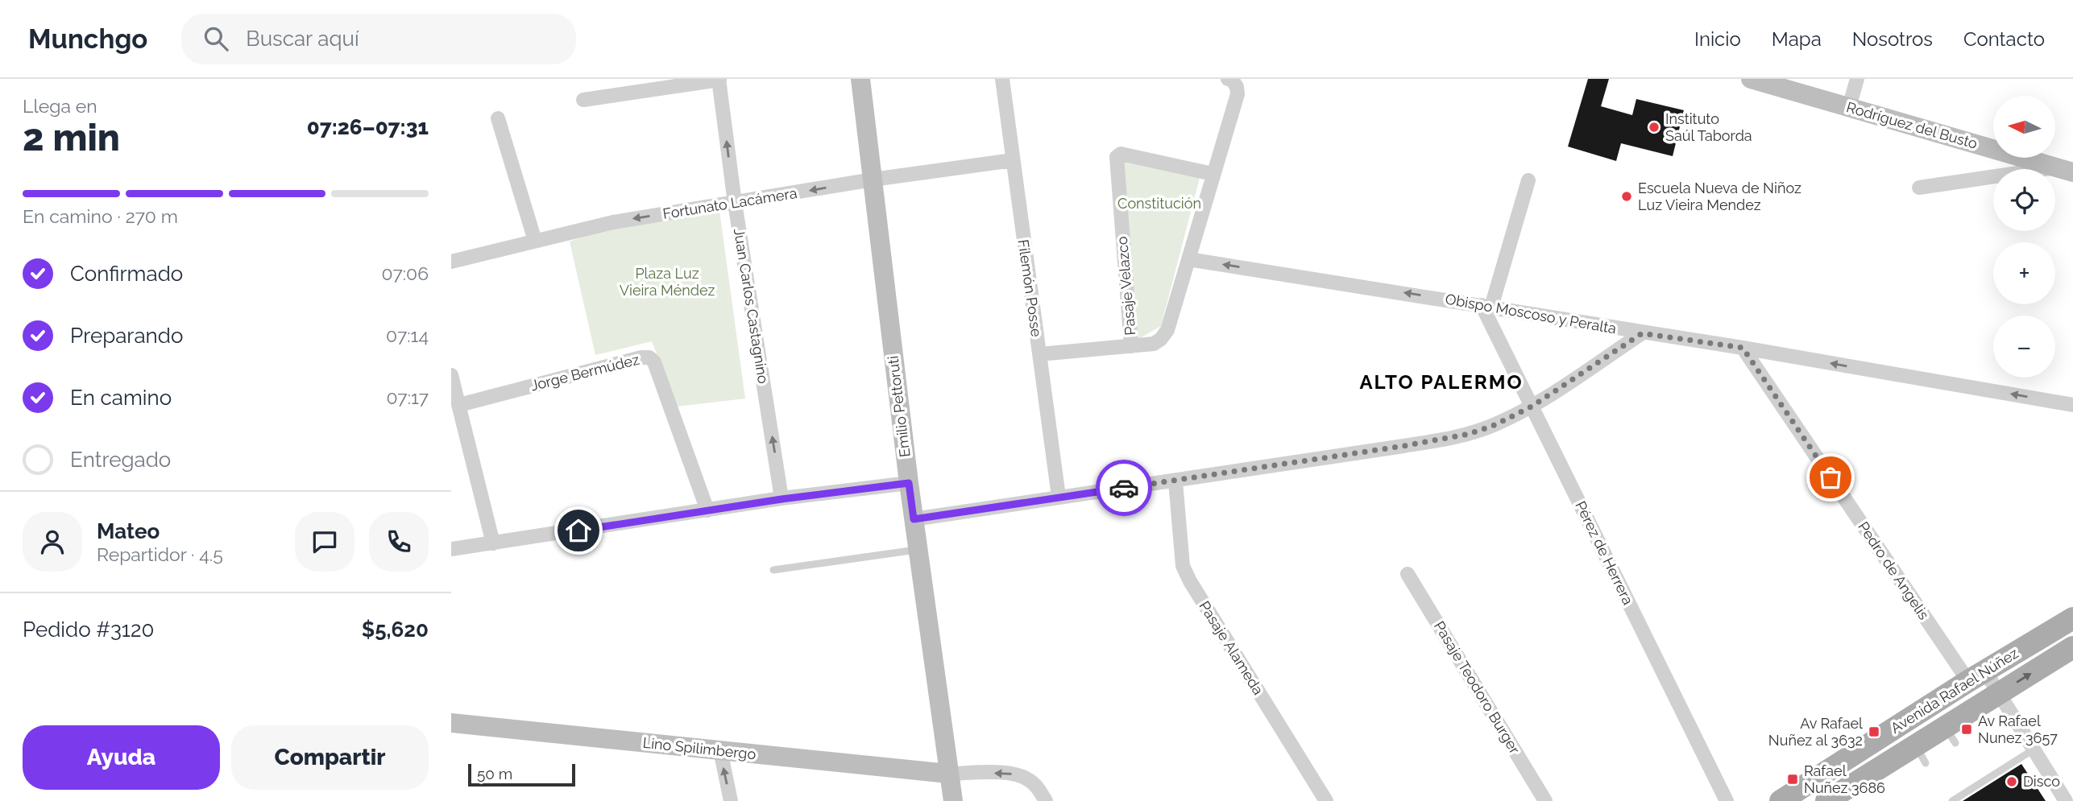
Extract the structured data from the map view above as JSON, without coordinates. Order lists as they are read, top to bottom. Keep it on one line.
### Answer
{"streets":{"main road":["Rodríguez del Busto","Emilio Pettoruti","Avenida Rafael Núñez","Lino Spilimbergo"],"street":["Fortunato Lacámera","Pasaje Velazco","Filemón Posse","Juan Carlos Castagnino","Obispo Moscoso y Peralta","Jorge Bermúdez","Pérez de Herrera","Pedro de Angelis","Pasaje Alameda","Pasaje Teodoro Burger"]},"crossings":[["Fortunato Lacámera","Filemón Posse"],["Fortunato Lacámera","Juan Carlos Castagnino"],["Fortunato Lacámera","Emilio Pettoruti"],["Obispo Moscoso y Peralta","Pérez de Herrera"],["Obispo Moscoso y Peralta","Pedro de Angelis"],["Emilio Pettoruti","Lino Spilimbergo"],["Pedro de Angelis","Avenida Rafael Núñez"]],"one_way":["Juan Carlos Castagnino","Obispo Moscoso y Peralta"],"districts":["ALTO PALERMO"],"parks":["Constitución","Plaza Luz Vieira Méndez"],"places":{"other":["Instituto Saúl Taborda","Escuela Nueva de Niñoz Luz Vieira Mendez","Disco"],"transit":["Av Rafael Nunez 3657","Av Rafael Nuñez al 3632","Rafael Nuñez 3686"]},"scale_bar":"50 m","north":"left","page":{"header":"Munchgo","search":"Buscar aquí","nav":["Inicio","Mapa","Nosotros","Contacto"],"heading":["2 min","Llega en","07:26–07:31"],"panel":["Mateo","Repartidor · 4.5","Pedido #3120","$5,620"],"map_buttons":["+","−"],"bar":"En camino · 270 m","list":[["Confirmado","07:06"],["Preparando","07:14"],["En camino","07:17"],"Entregado"],"buttons":["Ayuda","Compartir"],"scale":"50 m"}}
